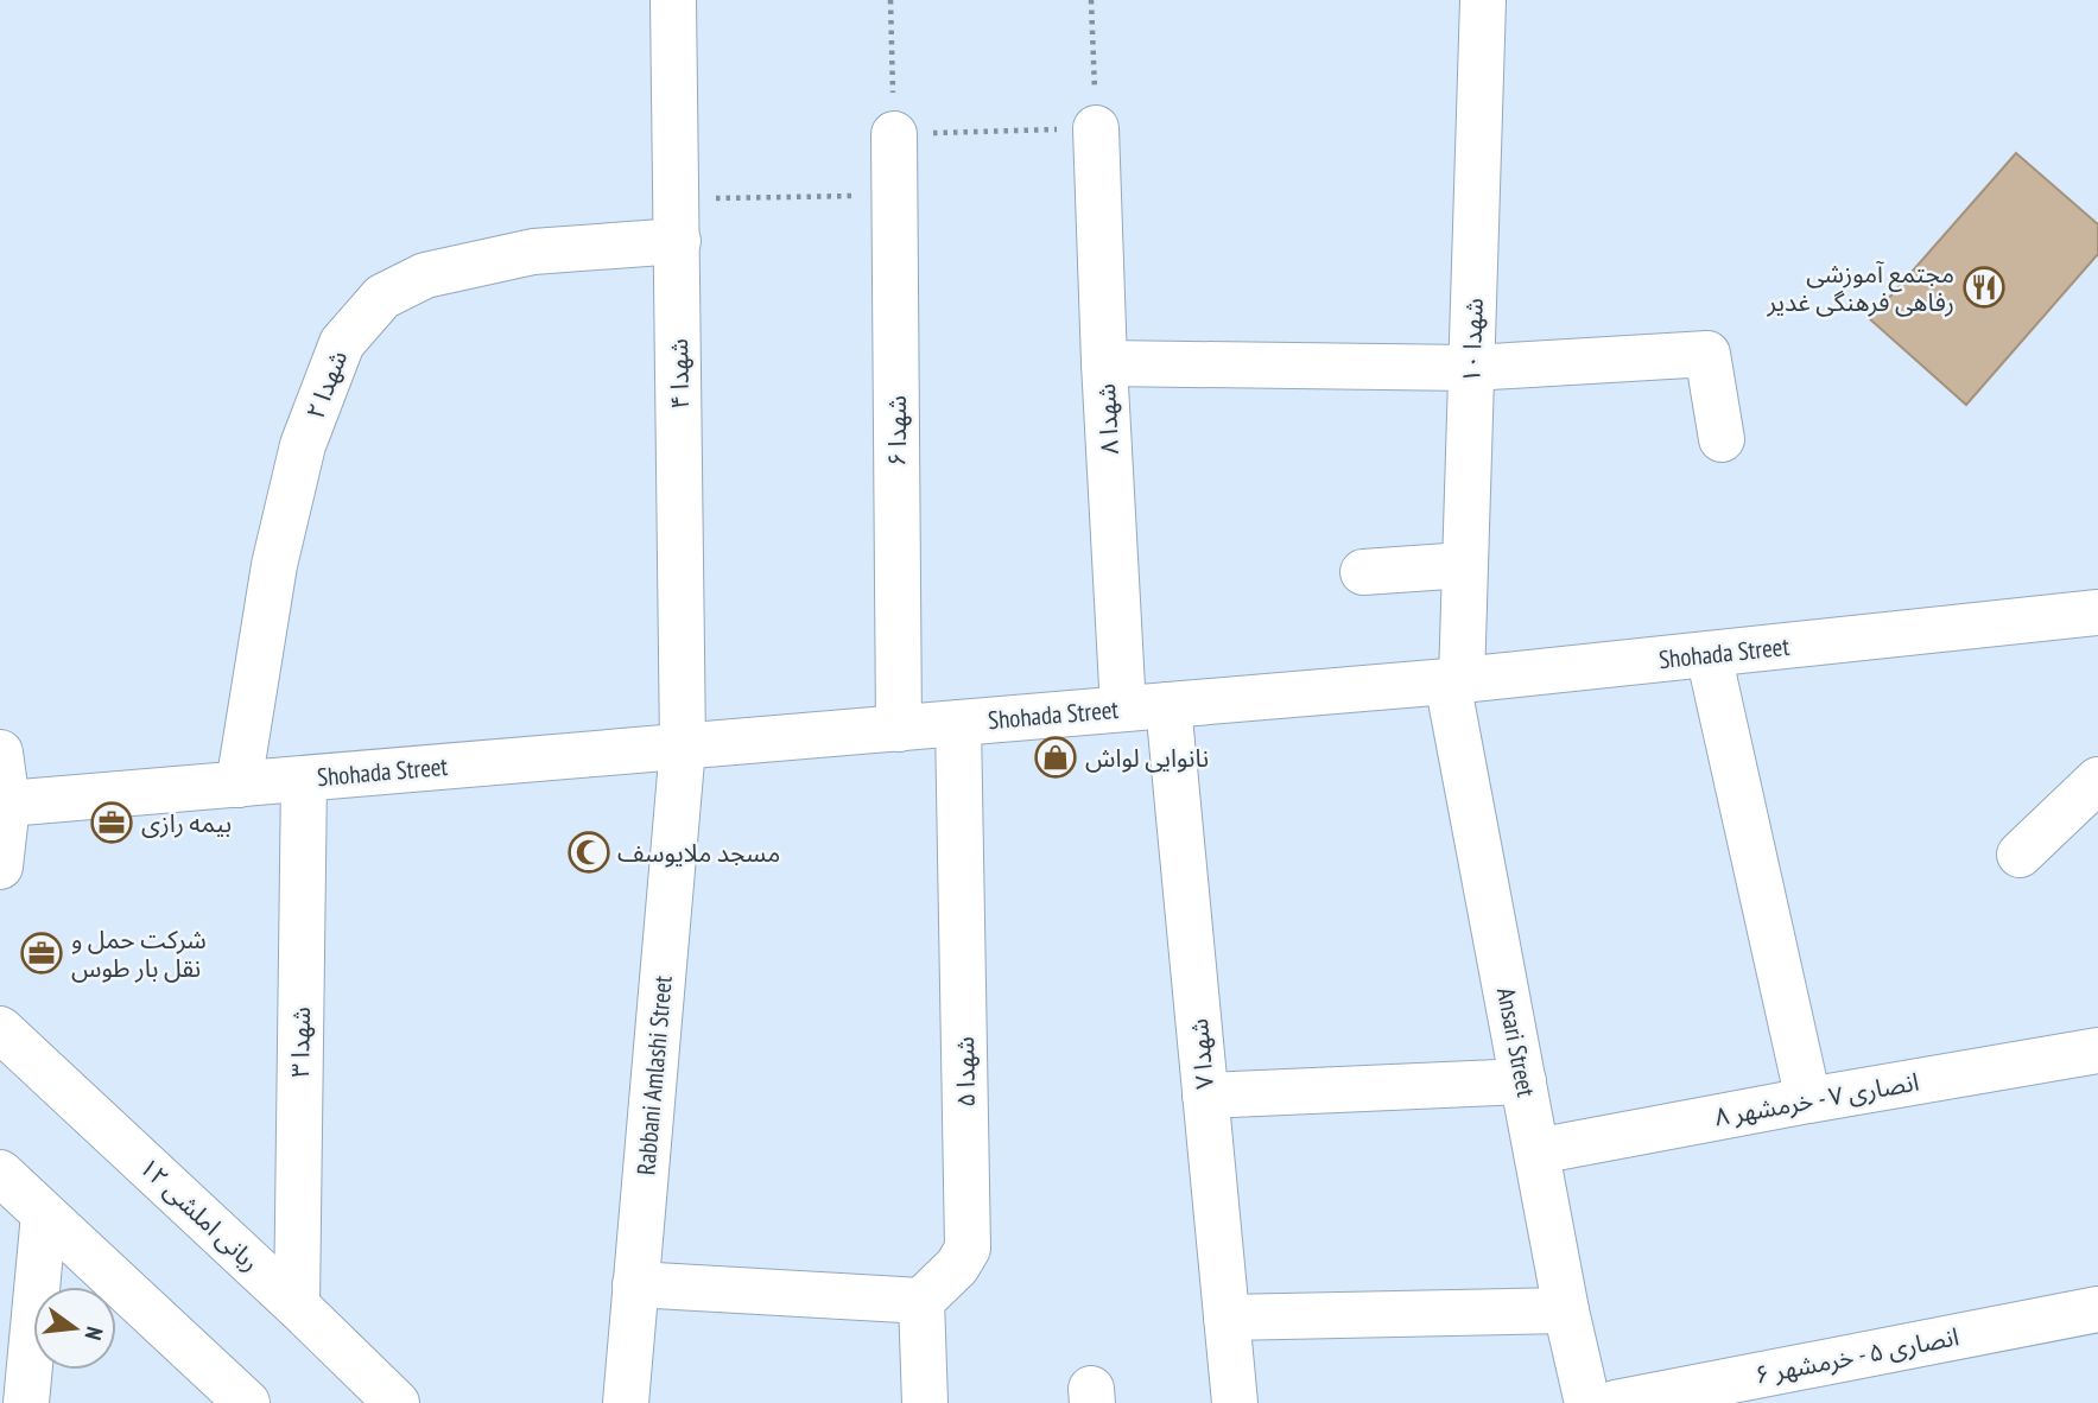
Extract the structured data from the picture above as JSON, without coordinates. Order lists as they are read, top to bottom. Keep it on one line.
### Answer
{"streets":{"main road":["شهدا ۱۰","شهدا ۴","شهدا ۲","شهدا ۸","شهدا ۶","Shohada Street","شهدا ۳","Ansari Street","شهدا ۷","شهدا ۵","Rabbani Amlashi Street","انصاری ۷ - خرمشهر ۸","ربانی املشی ۱۲","انصاری ۵ - خرمشهر ۶"]},"crossings":[["شهدا ۱۰","Shohada Street"],["شهدا ۱۰","Ansari Street"],["شهدا ۴","شهدا ۲"],["شهدا ۴","Shohada Street"],["شهدا ۴","Rabbani Amlashi Street"],["شهدا ۲","Shohada Street"],["شهدا ۸","Shohada Street"],["شهدا ۶","Shohada Street"],["Shohada Street","شهدا ۳"],["Shohada Street","Ansari Street"],["Shohada Street","شهدا ۷"],["Shohada Street","شهدا ۵"],["Shohada Street","Rabbani Amlashi Street"],["شهدا ۳","ربانی املشی ۱۲"],["Ansari Street","انصاری ۷ - خرمشهر ۸"]],"places":{"restaurant":["مجتمع آموزشی رفاهی فرهنگی غدیر"],"shop":["نانوایی لواش"],"office":["بیمه رازی","شرکت حمل و نقل بار طوس"],"mosque":["مسجد ملایوسف"]},"north":"right"}
